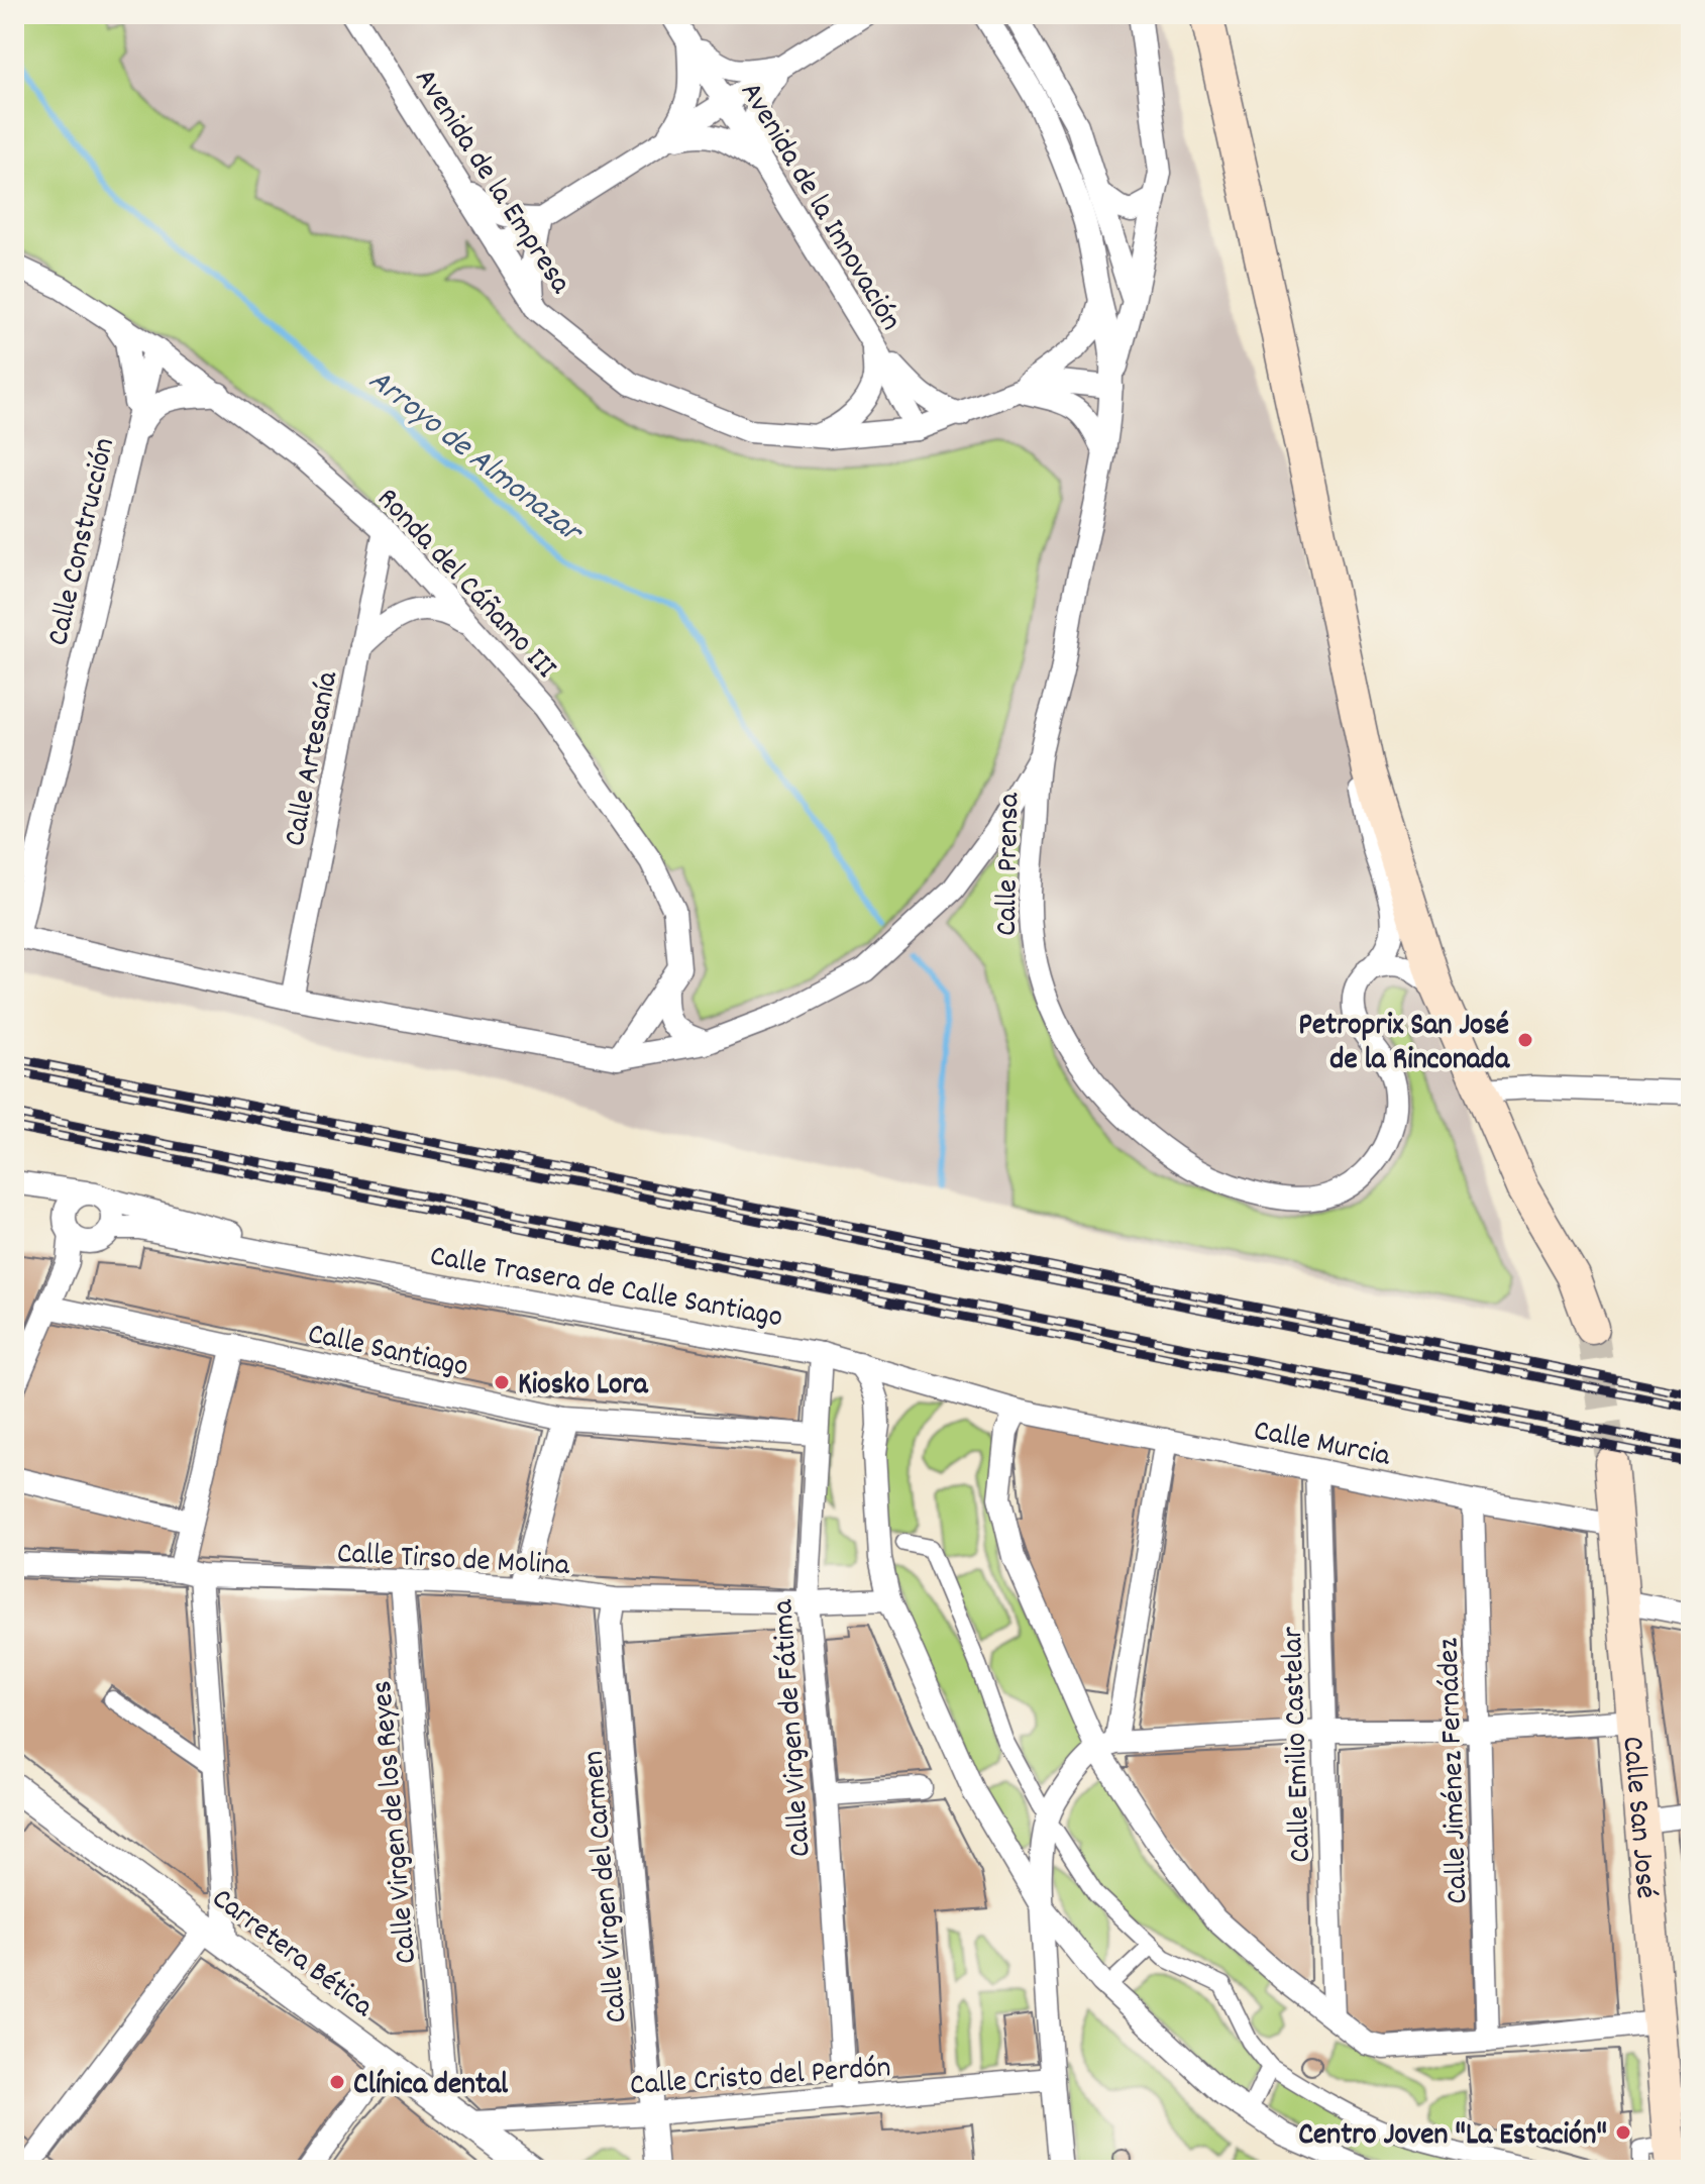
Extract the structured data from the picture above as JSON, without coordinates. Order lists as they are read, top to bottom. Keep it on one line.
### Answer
{"streets":{"main road":["Calle San José"],"street":["Avenida de la Empresa","Avenida de la Innovación","Calle Construcción","Ronda del Cáñamo III","Calle Artesanía","Calle Prensa","Calle Trasera de Calle Santiago","Calle Santiago","Calle Murcia","Calle Tirso de Molina","Calle Virgen de Fátima","Calle Emilio Castelar","Calle Jiménez Fernádez","Calle Virgen de los Reyes","Calle Virgen del Carmen","Carretera Bética","Calle Cristo del Perdón"]},"crossings":[["Avenida de la Empresa","Avenida de la Innovación"],["Avenida de la Empresa","Calle Prensa"],["Calle Construcción","Ronda del Cáñamo III"],["Ronda del Cáñamo III","Calle Artesanía"],["Calle Trasera de Calle Santiago","Calle Murcia"],["Calle Trasera de Calle Santiago","Calle Virgen de Fátima"],["Calle Santiago","Calle Virgen de Fátima"],["Calle Murcia","Calle Emilio Castelar"],["Calle Murcia","Calle Jiménez Fernádez"],["Calle Murcia","Calle San José"],["Calle Tirso de Molina","Calle Virgen de Fátima"],["Calle Tirso de Molina","Calle Virgen de los Reyes"],["Calle Tirso de Molina","Calle Virgen del Carmen"],["Calle Virgen de Fátima","Calle Cristo del Perdón"],["Calle Virgen de los Reyes","Carretera Bética"],["Calle Virgen del Carmen","Calle Cristo del Perdón"],["Carretera Bética","Calle Cristo del Perdón"]],"water":["Arroyo de Almonazar"],"places":["Petroprix San José de la Rinconada","Kiosko Lora","Clínica dental","Centro Joven \"La Estación\""]}
